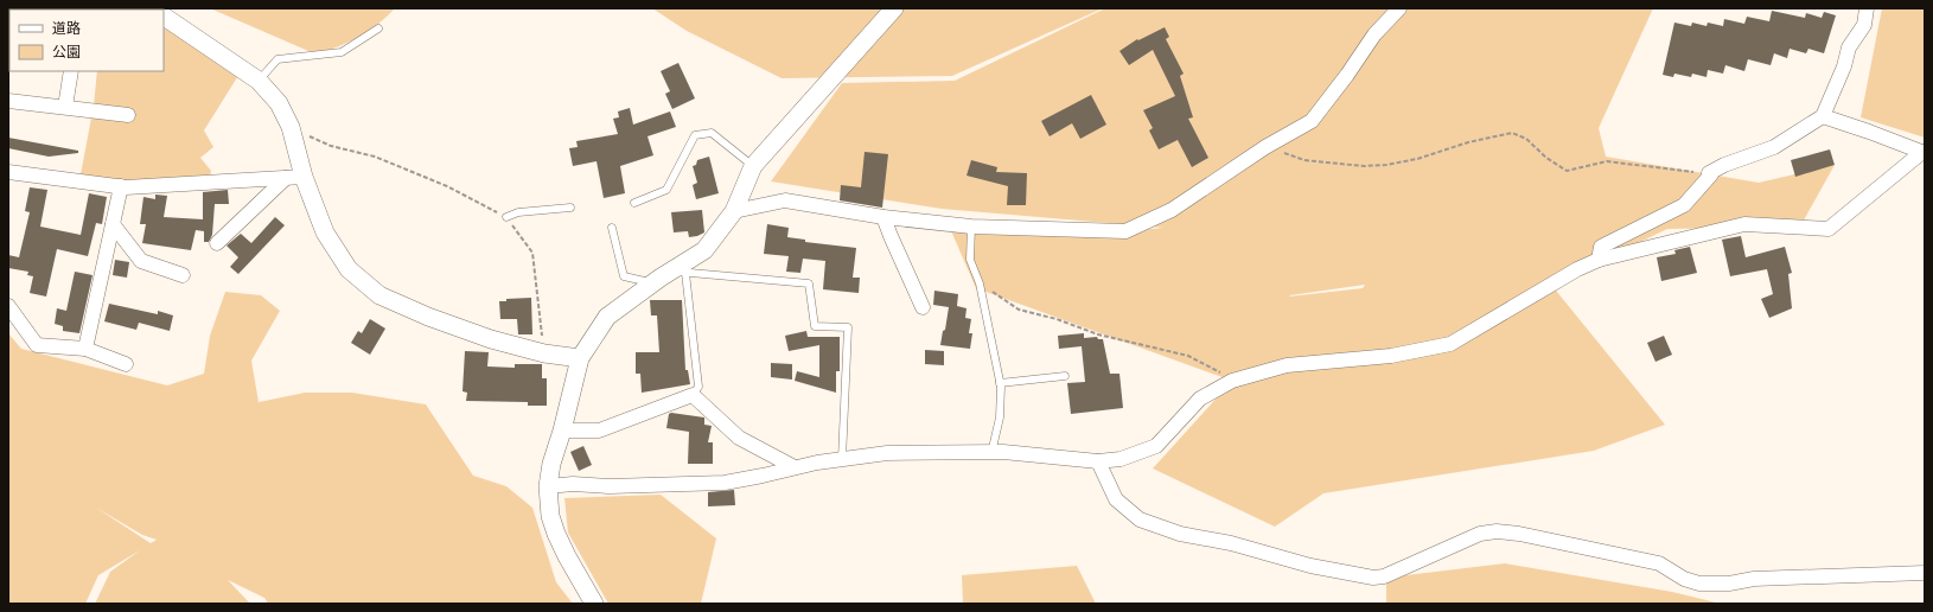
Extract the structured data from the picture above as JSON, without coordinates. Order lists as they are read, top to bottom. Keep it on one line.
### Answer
{"legend":["道路","公園"]}
